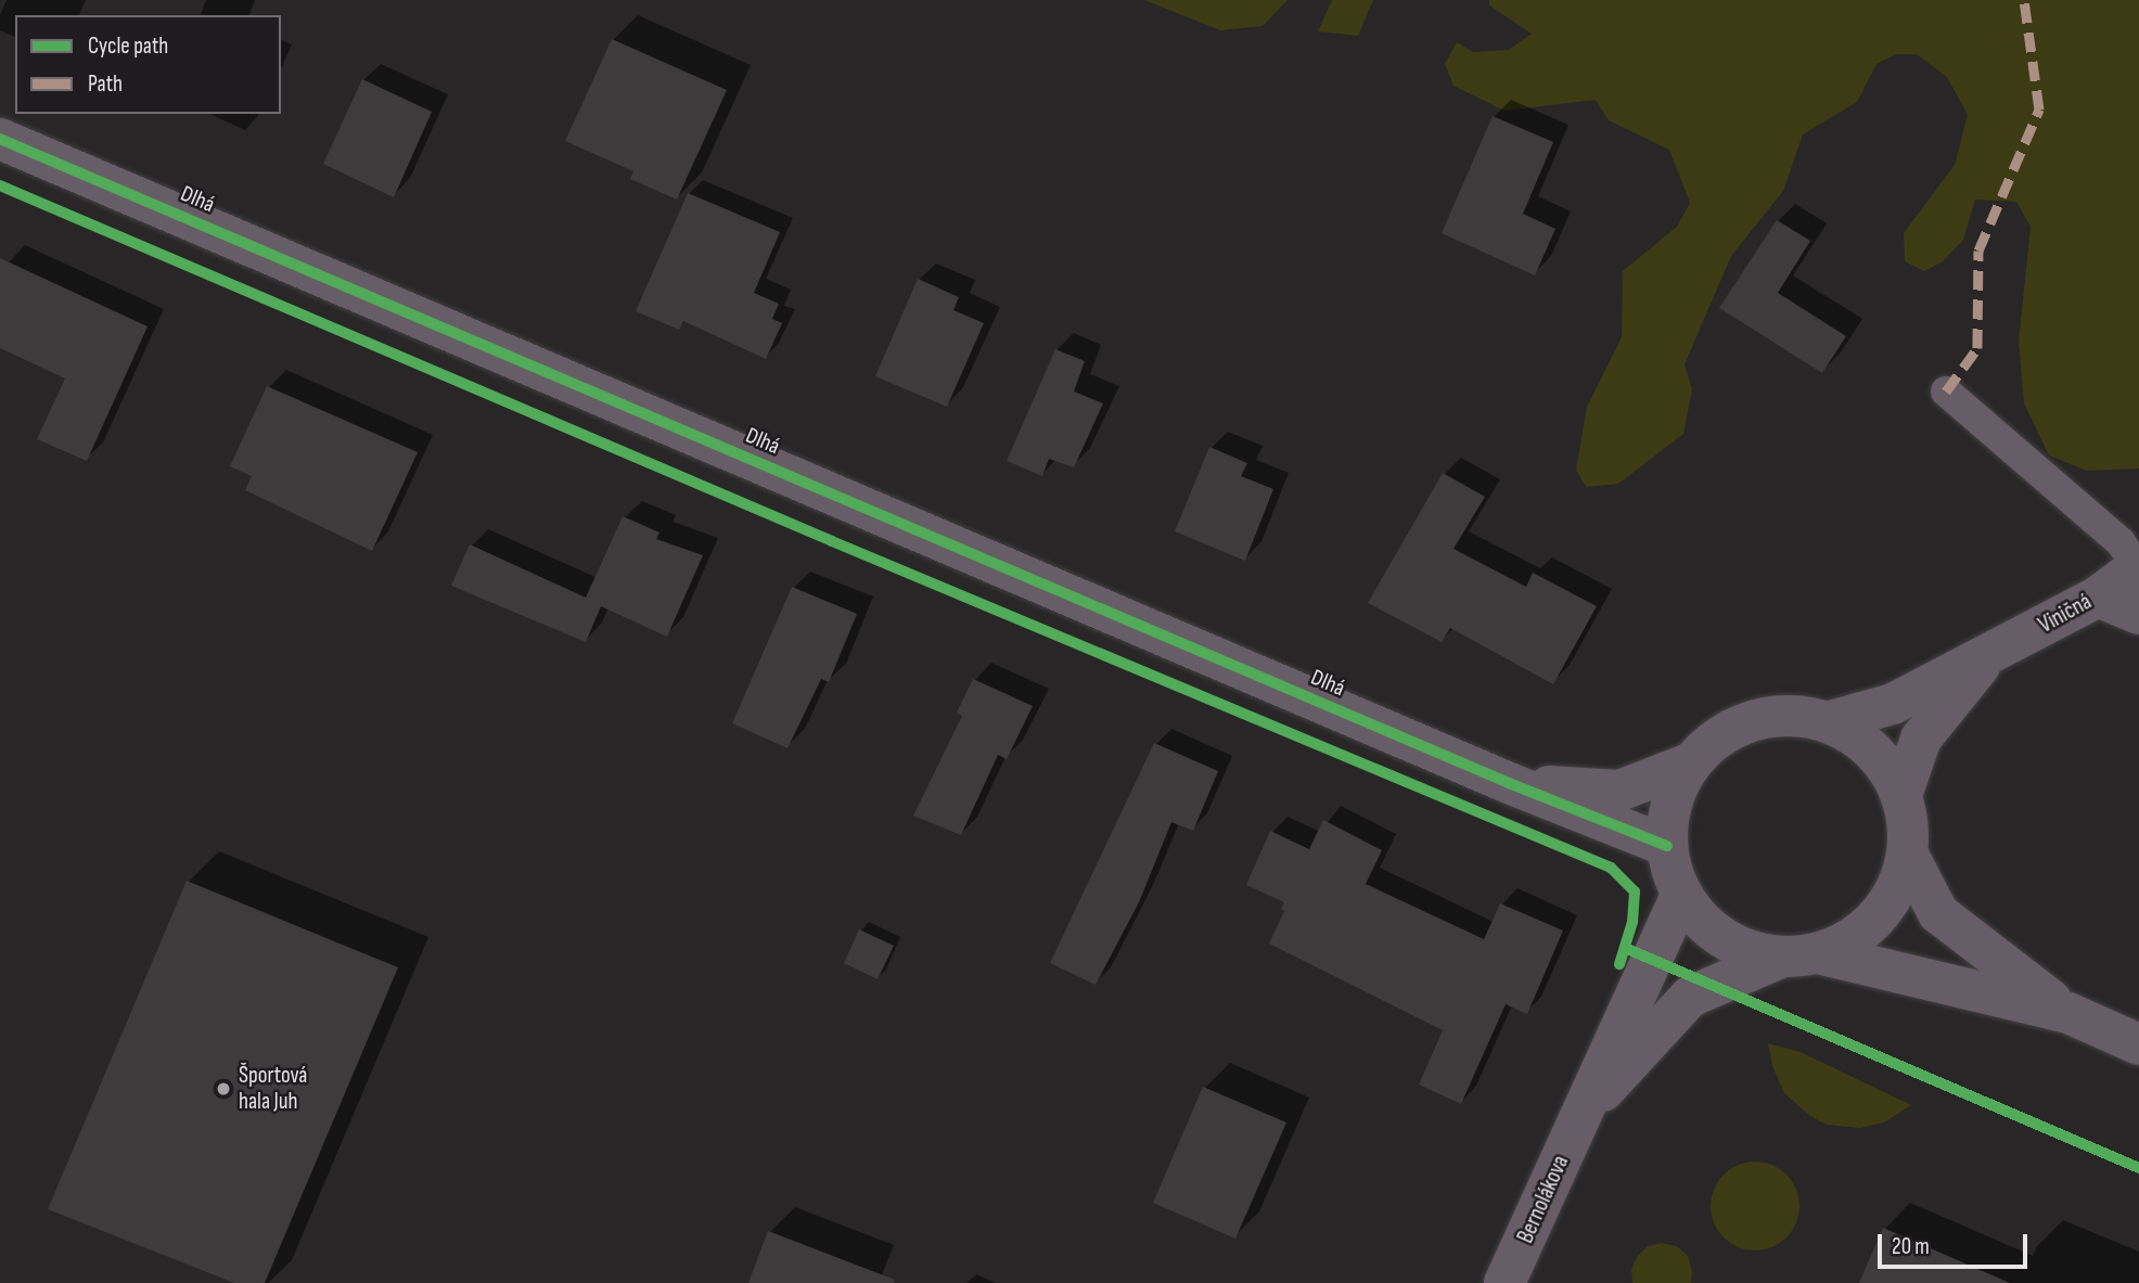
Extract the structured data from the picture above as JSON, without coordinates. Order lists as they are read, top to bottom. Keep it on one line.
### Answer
{"streets":{"street":["Dlhá","Viničná","Bernolákova"]},"crossings":[["Dlhá","Viničná"],["Dlhá","Bernolákova"],["Viničná","Bernolákova"]],"places":["Športová hala Juh"],"legend":["Cycle path","Path"],"scale_bar":"20 m"}
